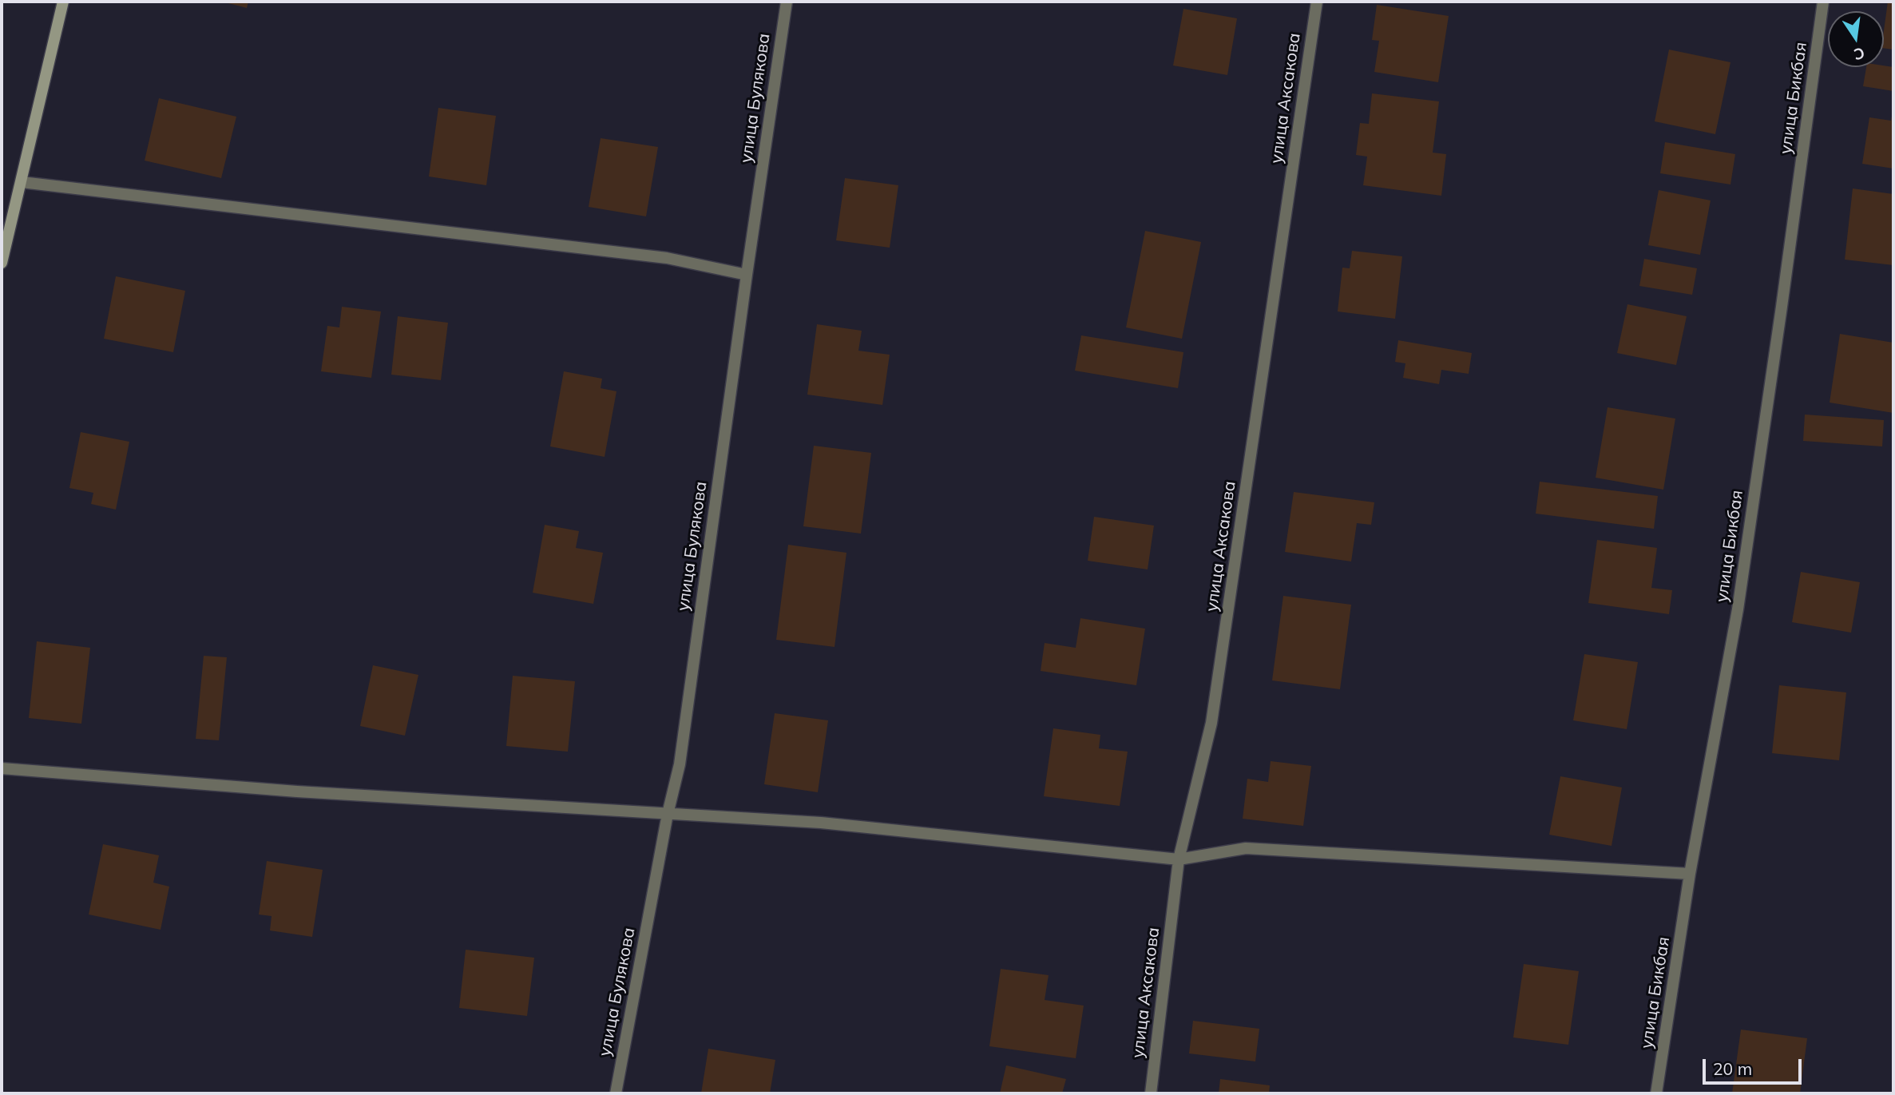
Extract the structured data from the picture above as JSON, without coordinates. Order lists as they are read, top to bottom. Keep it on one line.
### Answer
{"streets":{"street":["улица Булякова","улица Аксакова","улица Бикбая"]},"scale_bar":"20 m","north":"bottom"}
